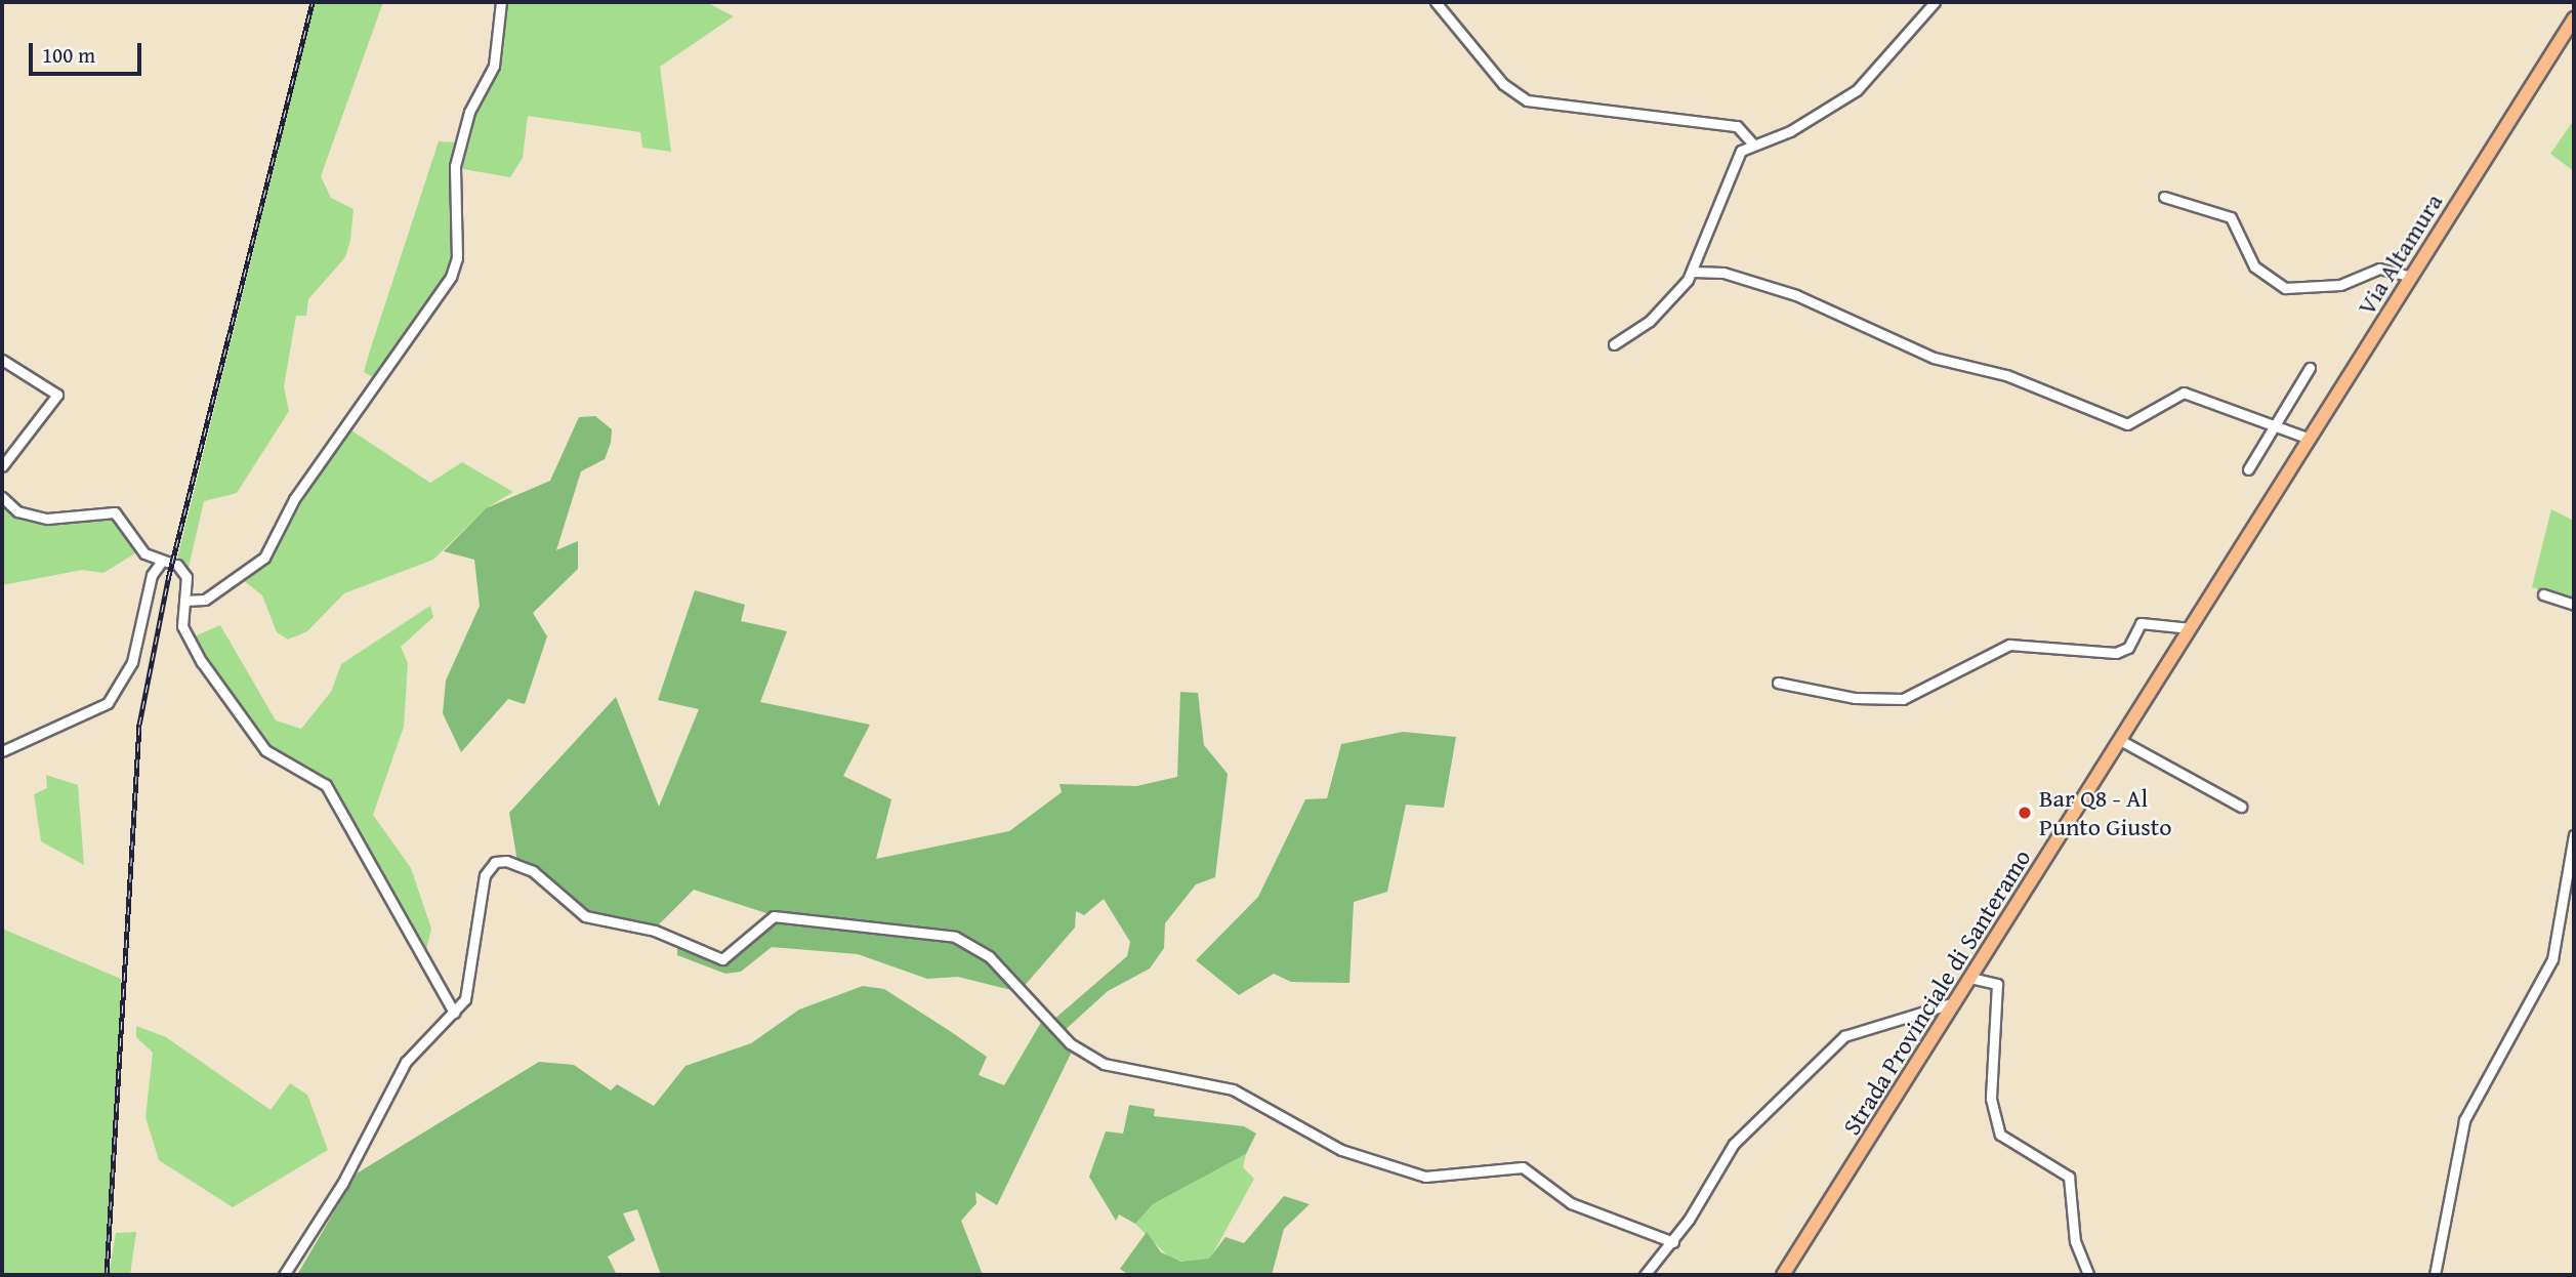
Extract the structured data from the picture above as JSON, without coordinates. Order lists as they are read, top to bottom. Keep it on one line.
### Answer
{"streets":{"main road":["Via Altamura","Strada Provinciale di Santeramo"]},"crossings":[["Via Altamura","Strada Provinciale di Santeramo"]],"places":["Bar Q8 - Al Punto Giusto"],"scale_bar":"100 m"}
